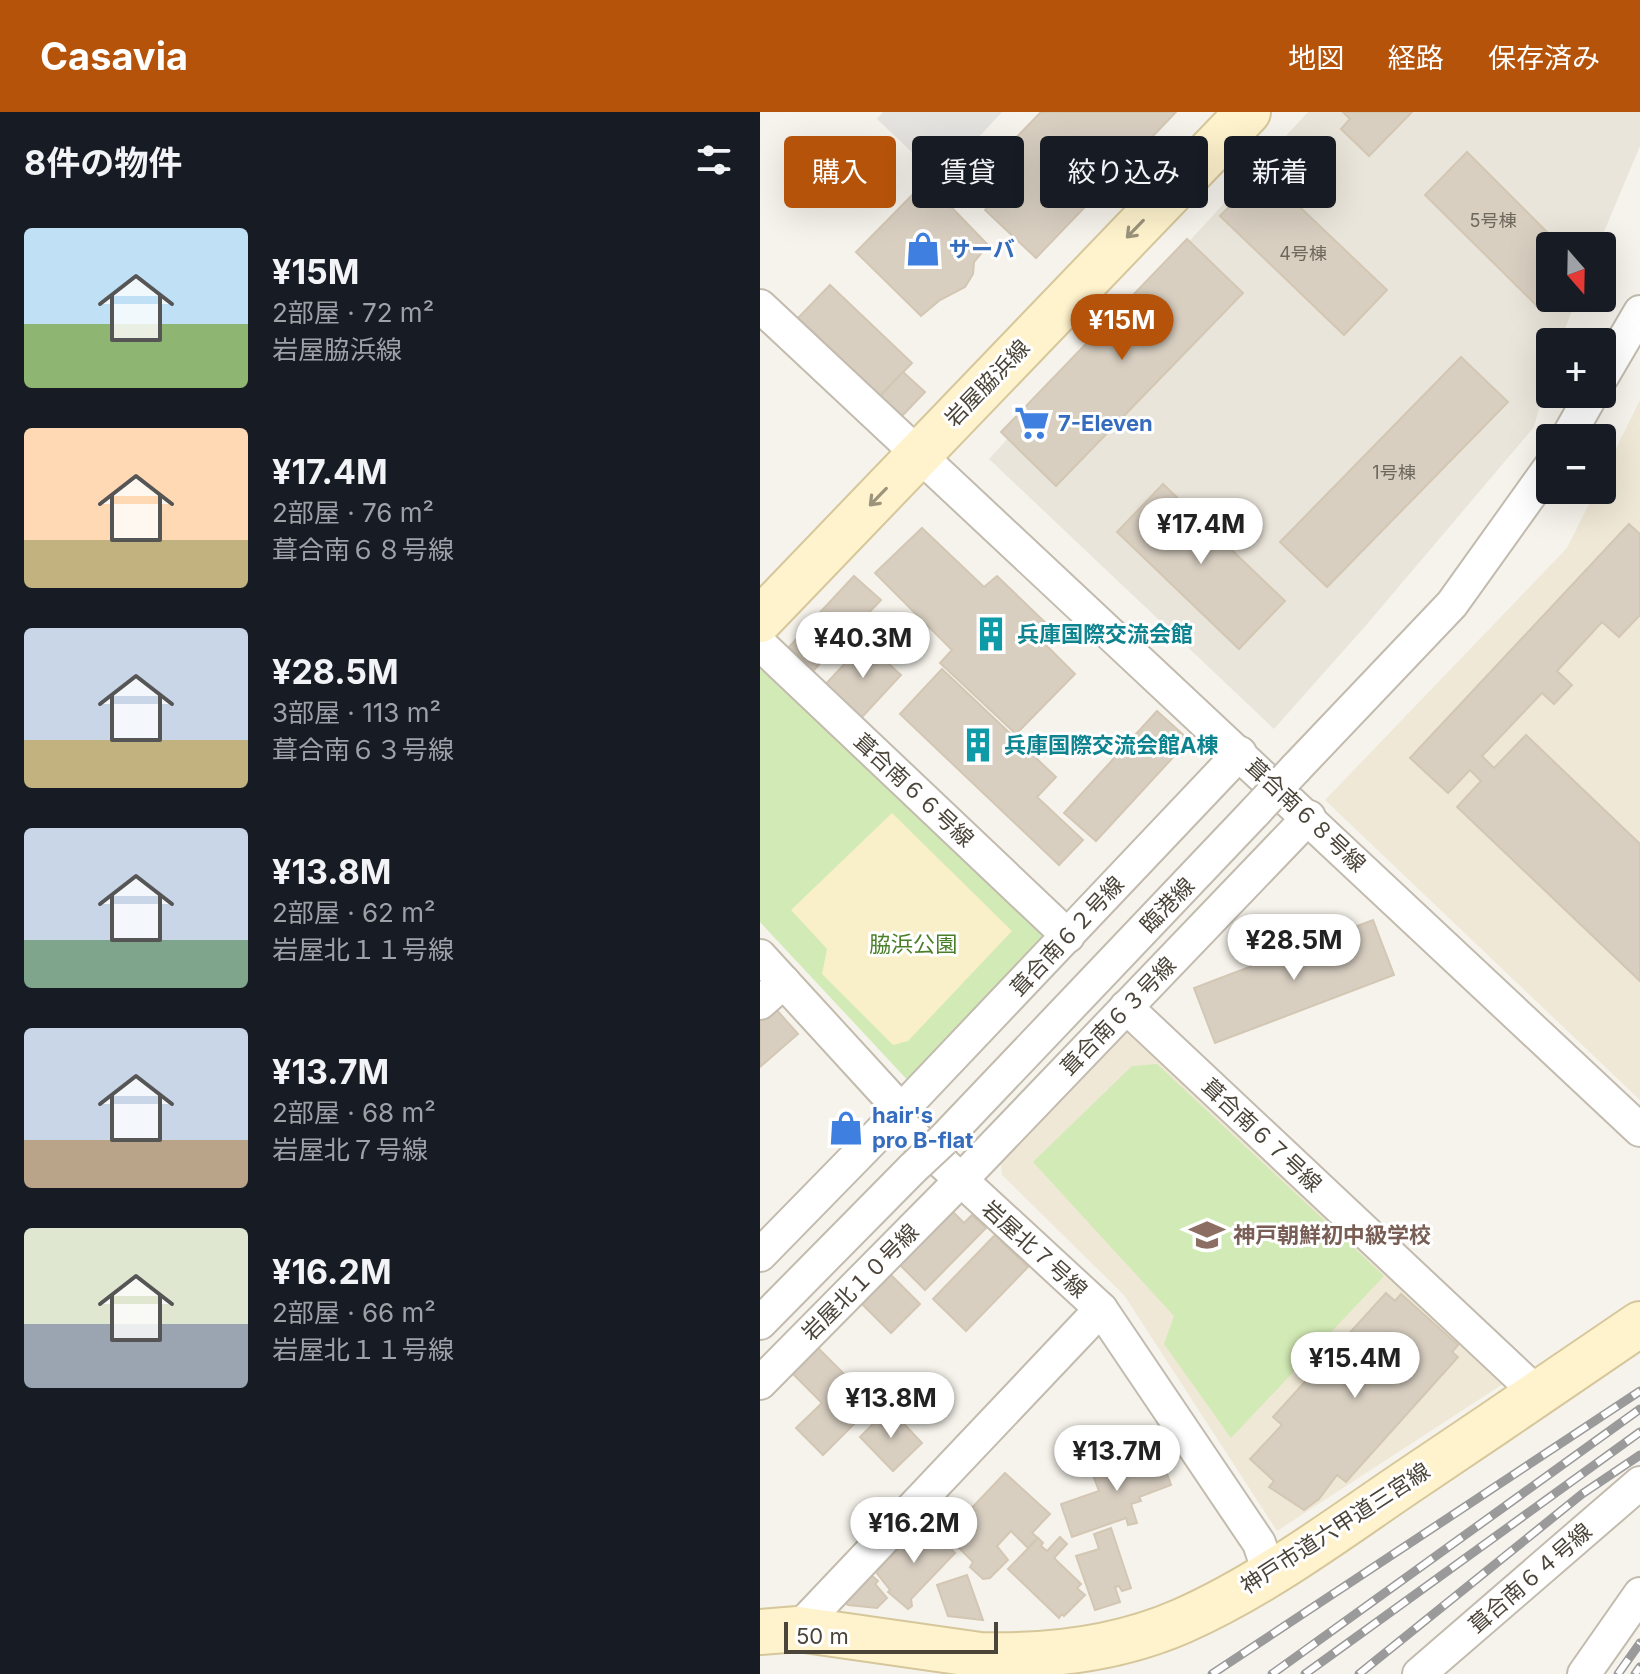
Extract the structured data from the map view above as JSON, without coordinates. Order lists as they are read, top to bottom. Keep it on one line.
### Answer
{"streets":{"street":["岩屋脇浜線","葺合南６６号線","葺合南６８号線","臨港線","葺合南６２号線","葺合南６３号線","葺合南６７号線","岩屋北７号線","岩屋北１０号線","神戸市道六甲道三宮線","葺合南６４号線"]},"crossings":[["岩屋脇浜線","葺合南６８号線"],["葺合南６６号線","葺合南６２号線"],["葺合南６８号線","葺合南６２号線"],["葺合南６８号線","葺合南６３号線"],["葺合南６２号線","岩屋北７号線"],["葺合南６３号線","葺合南６７号線"],["葺合南６３号線","岩屋北７号線"],["葺合南６３号線","岩屋北１０号線"],["葺合南６７号線","神戸市道六甲道三宮線"],["岩屋北７号線","岩屋北１０号線"],["岩屋北７号線","神戸市道六甲道三宮線"]],"one_way":["岩屋脇浜線"],"parks":["脇浜公園"],"places":{"shop":["サーバ","hair's pro B-flat"],"supermarket":["7-Eleven"],"building":["兵庫国際交流会館","兵庫国際交流会館A棟"],"school or university":["神戸朝鮮初中級学校"]},"house_numbers":["5号棟","4号棟","1号棟"],"scale_bar":"50 m","north":"bottom","page":{"header":"Casavia","nav":["地図","経路","保存済み"],"heading":"8件の物件","chip":["購入","賃貸","絞り込み","新着"],"list":[{"name":"¥15M","note":"2部屋 · 72 m² · 岩屋脇浜線"},{"name":"¥17.4M","note":"2部屋 · 76 m² · 葺合南６８号線"},{"name":"¥28.5M","note":"3部屋 · 113 m² · 葺合南６３号線"},{"name":"¥13.8M","note":"2部屋 · 62 m² · 岩屋北１１号線"},{"name":"¥13.7M","note":"2部屋 · 68 m² · 岩屋北７号線"},{"name":"¥16.2M","note":"2部屋 · 66 m² · 岩屋北１１号線"}],"map_buttons":["+","−"],"price":["¥15M","¥17.4M","¥40.3M","¥28.5M","¥15.4M","¥13.8M","¥13.7M","¥16.2M"],"scale":"50 m"}}
